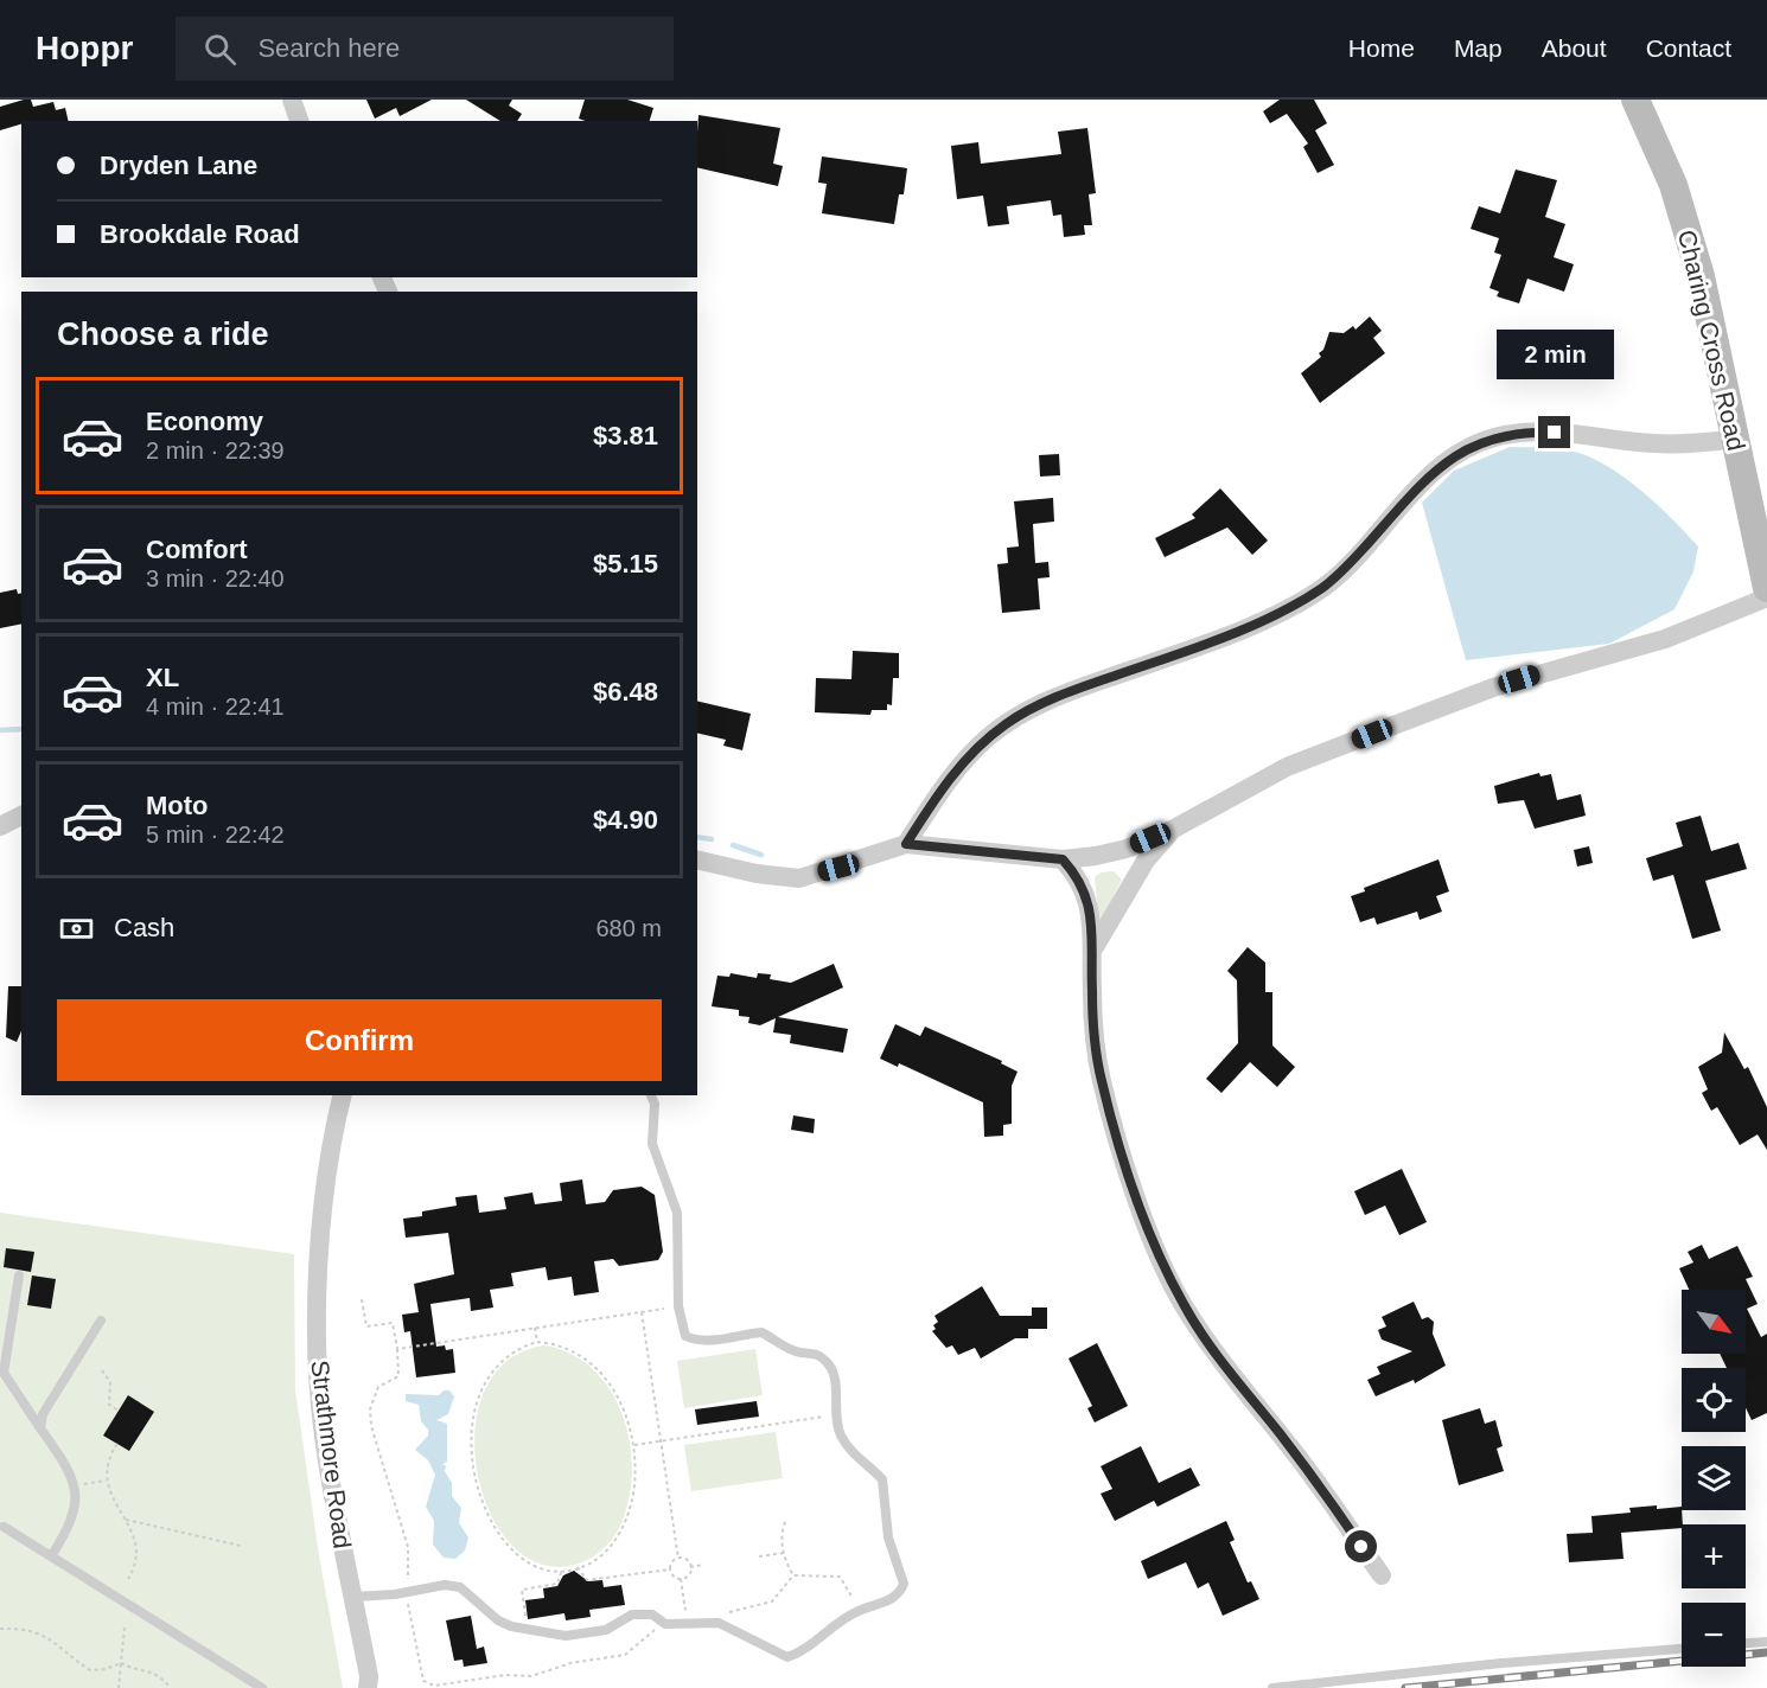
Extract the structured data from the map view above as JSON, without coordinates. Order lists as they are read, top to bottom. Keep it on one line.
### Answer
{"streets":{"street":["Charing Cross Road","Strathmore Road"]},"north":"bottom right","page":{"header":"Hoppr","search":"Search here","nav":["Home","Map","About","Contact"],"banner":["Dryden Lane","Brookdale Road"],"heading":"Choose a ride","bubble":"2 min","list":[{"name":"Economy","note":"2 min · 22:39","value":"$3.81"},{"name":"Comfort","note":"3 min · 22:40","value":"$5.15"},{"name":"XL","note":"4 min · 22:41","value":"$6.48"},{"name":"Moto","note":"5 min · 22:42","value":"$4.90"}],"pay":["Cash","680 m"],"buttons":"Confirm","map_buttons":["+","−"]}}
